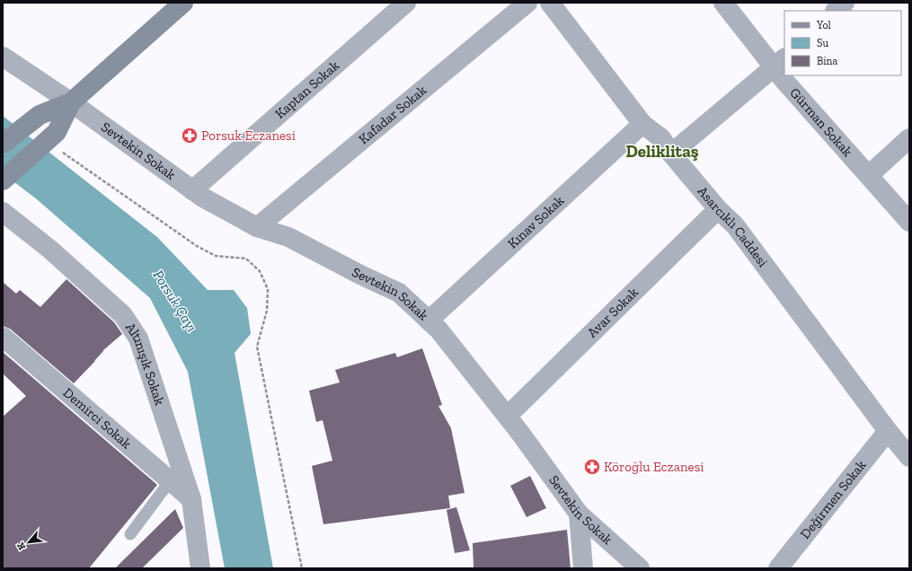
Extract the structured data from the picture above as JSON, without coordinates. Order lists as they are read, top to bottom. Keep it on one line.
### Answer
{"streets":{"street":["Kaptan Sokak","Kafadar Sokak","Gürman Sokak","Sevtekin Sokak","Kınav Sokak","Asarcıklı Caddesi","Avar Sokak","Altınışık Sokak","Demirci Sokak","Değirmen Sokak"]},"crossings":[["Kaptan Sokak","Sevtekin Sokak"],["Kafadar Sokak","Sevtekin Sokak"],["Sevtekin Sokak","Kınav Sokak"],["Sevtekin Sokak","Avar Sokak"],["Kınav Sokak","Asarcıklı Caddesi"],["Asarcıklı Caddesi","Avar Sokak"],["Asarcıklı Caddesi","Değirmen Sokak"],["Altınışık Sokak","Demirci Sokak"]],"districts":["Deliklitaş"],"water":["Porsuk Çayı"],"places":{"pharmacy":["Porsuk Eczanesi","Köroğlu Eczanesi"]},"legend":["Yol","Su","Bina"],"north":"bottom left"}
